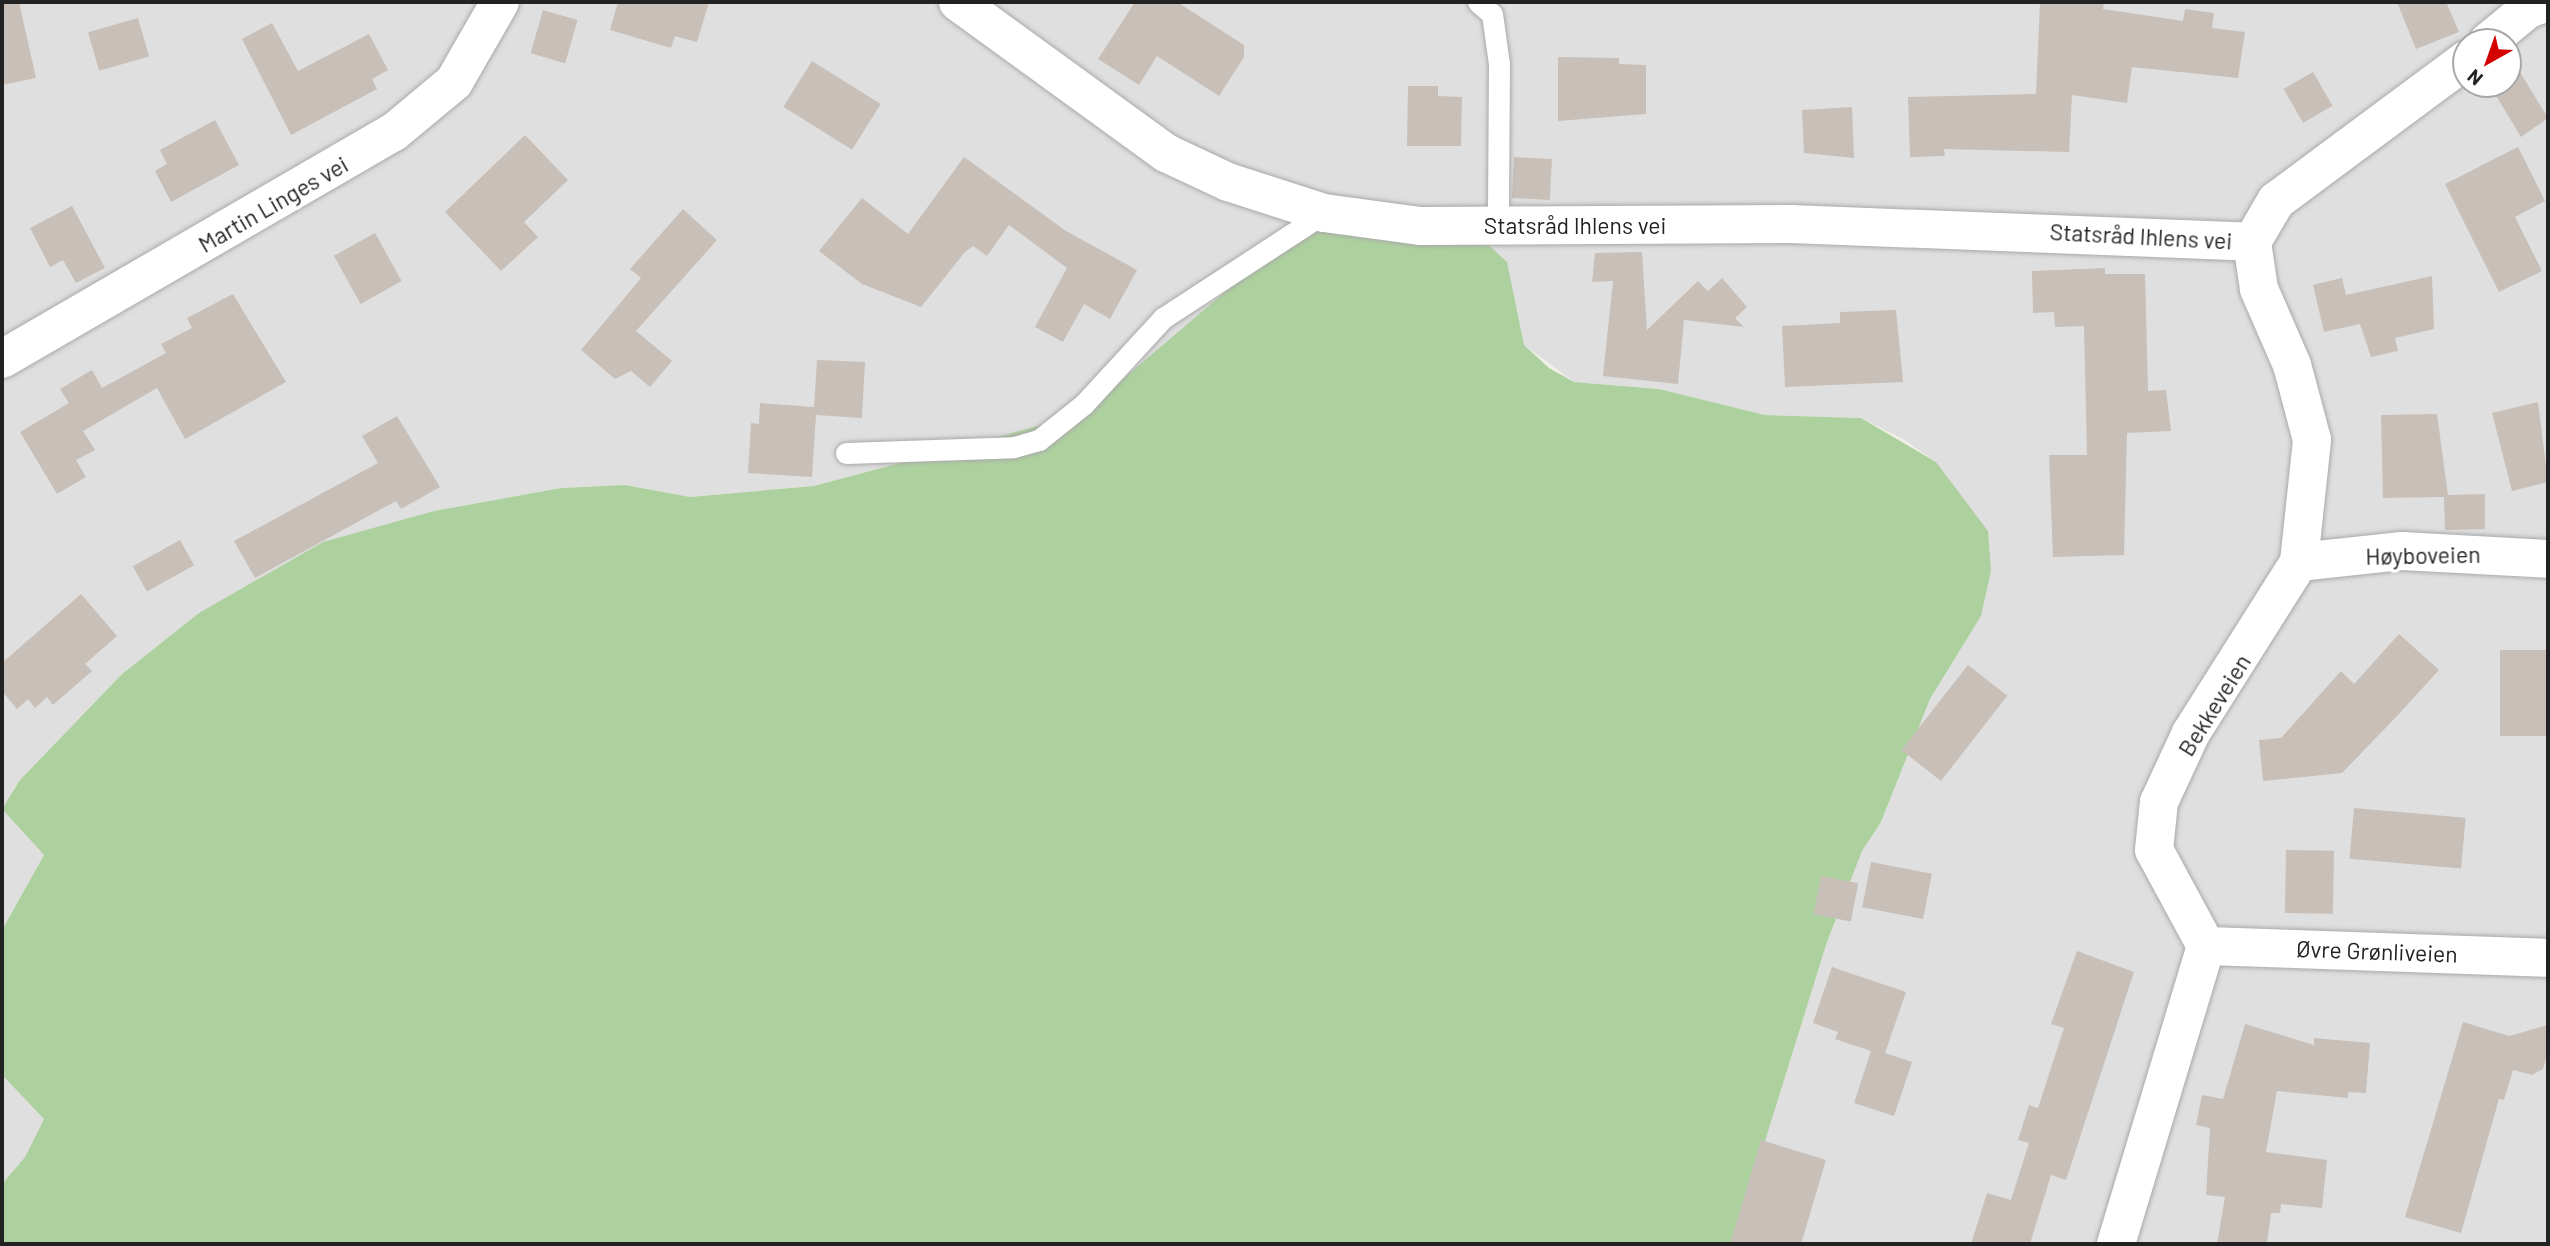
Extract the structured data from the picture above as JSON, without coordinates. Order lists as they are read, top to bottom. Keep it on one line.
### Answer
{"streets":{"street":["Martin Linges vei","Statsråd Ihlens vei","Høyboveien","Bekkeveien","Øvre Grønliveien"]},"crossings":[["Statsråd Ihlens vei","Bekkeveien"],["Høyboveien","Bekkeveien"],["Bekkeveien","Øvre Grønliveien"]],"north":"bottom left"}
